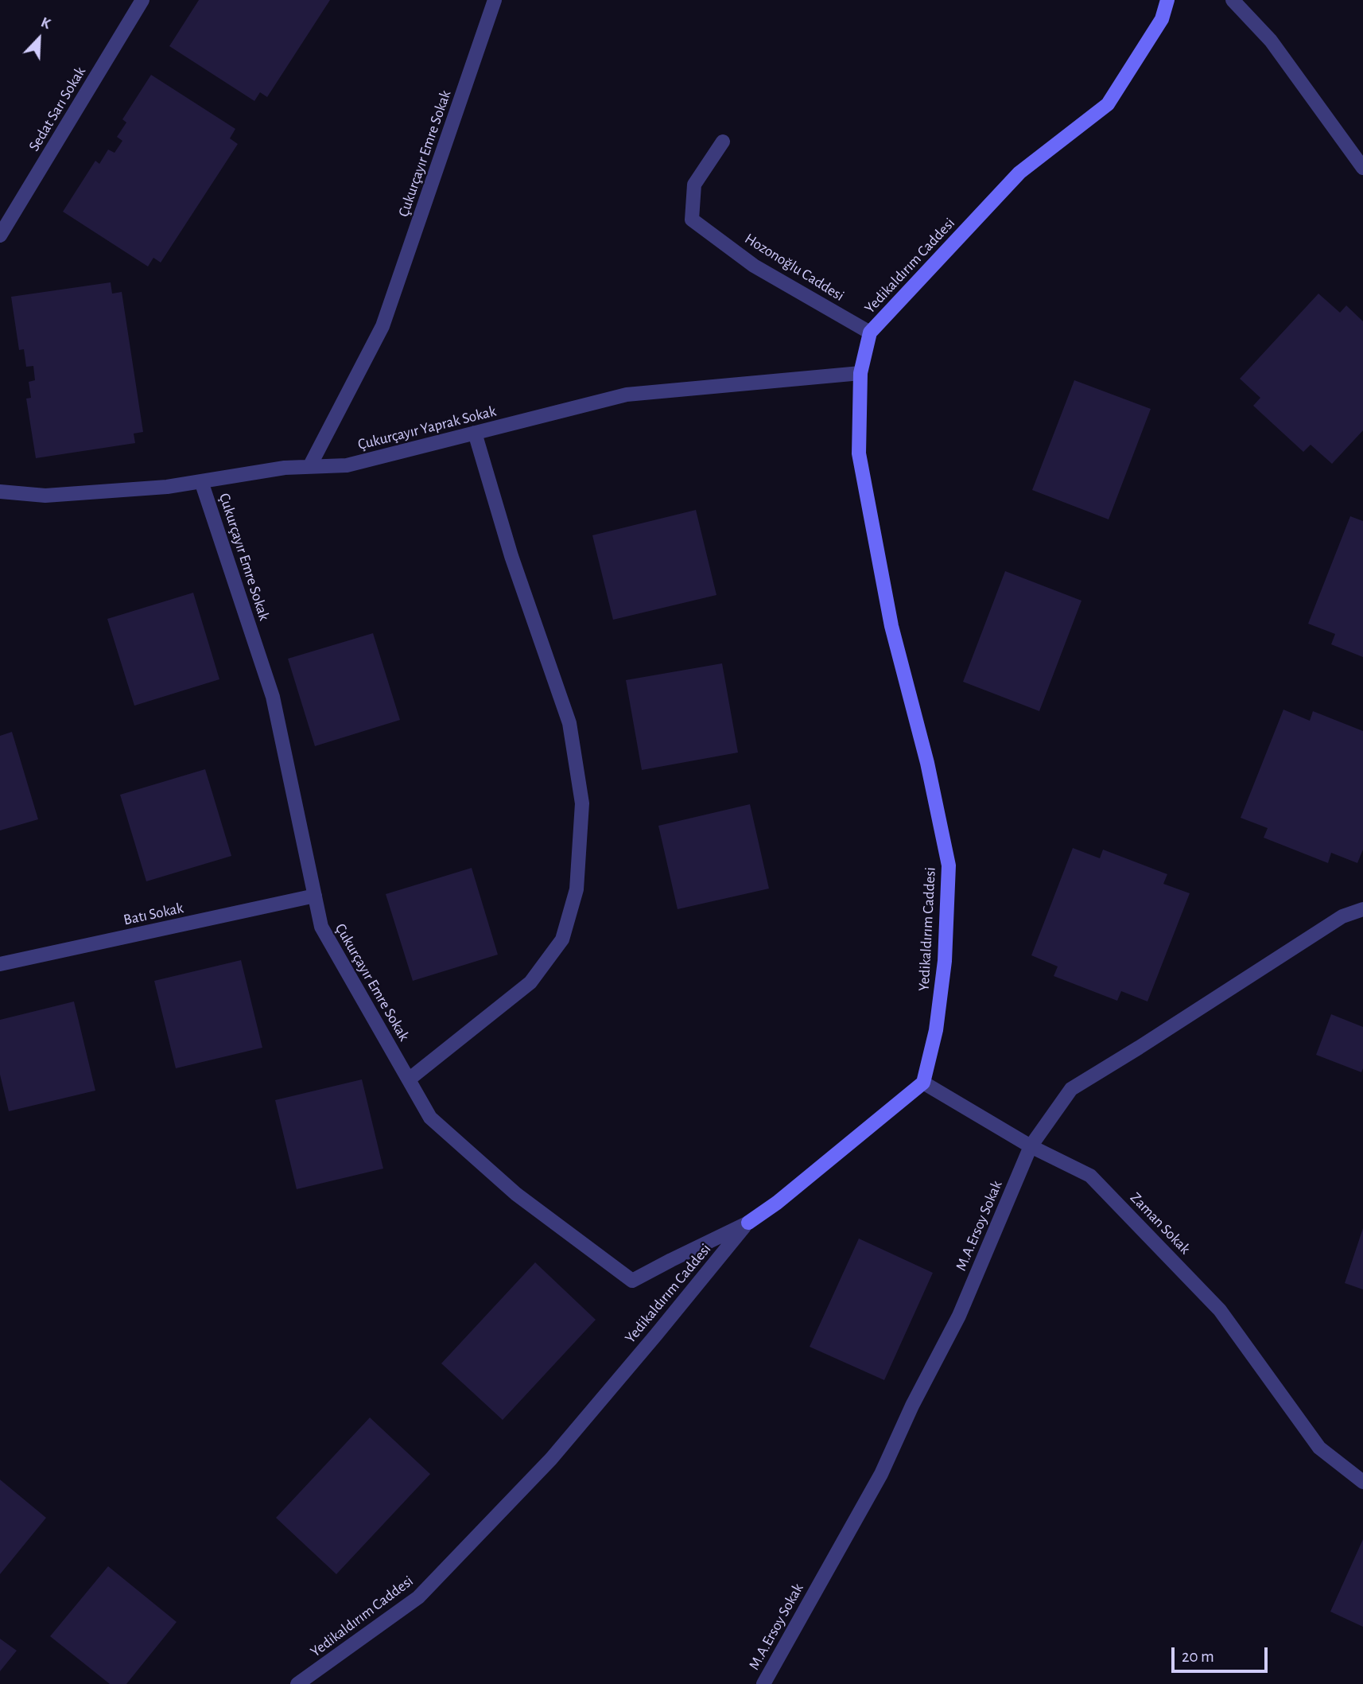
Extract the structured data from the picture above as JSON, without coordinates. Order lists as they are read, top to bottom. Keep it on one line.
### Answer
{"streets":{"street":["Sedat Sarı Sokak","Çukurçayır Emre Sokak","Yedikaldırım Caddesi","Hozonoğlu Caddesi","Çukurçayır Yaprak Sokak","Batı Sokak","Zaman Sokak","M.A.Ersoy Sokak"]},"crossings":[["Çukurçayır Emre Sokak","Yedikaldırım Caddesi"],["Çukurçayır Emre Sokak","Çukurçayır Yaprak Sokak"],["Çukurçayır Emre Sokak","Batı Sokak"],["Yedikaldırım Caddesi","Hozonoğlu Caddesi"],["Yedikaldırım Caddesi","Çukurçayır Yaprak Sokak"],["Yedikaldırım Caddesi","Zaman Sokak"],["Zaman Sokak","M.A.Ersoy Sokak"]],"scale_bar":"20 m","north":"top right"}
